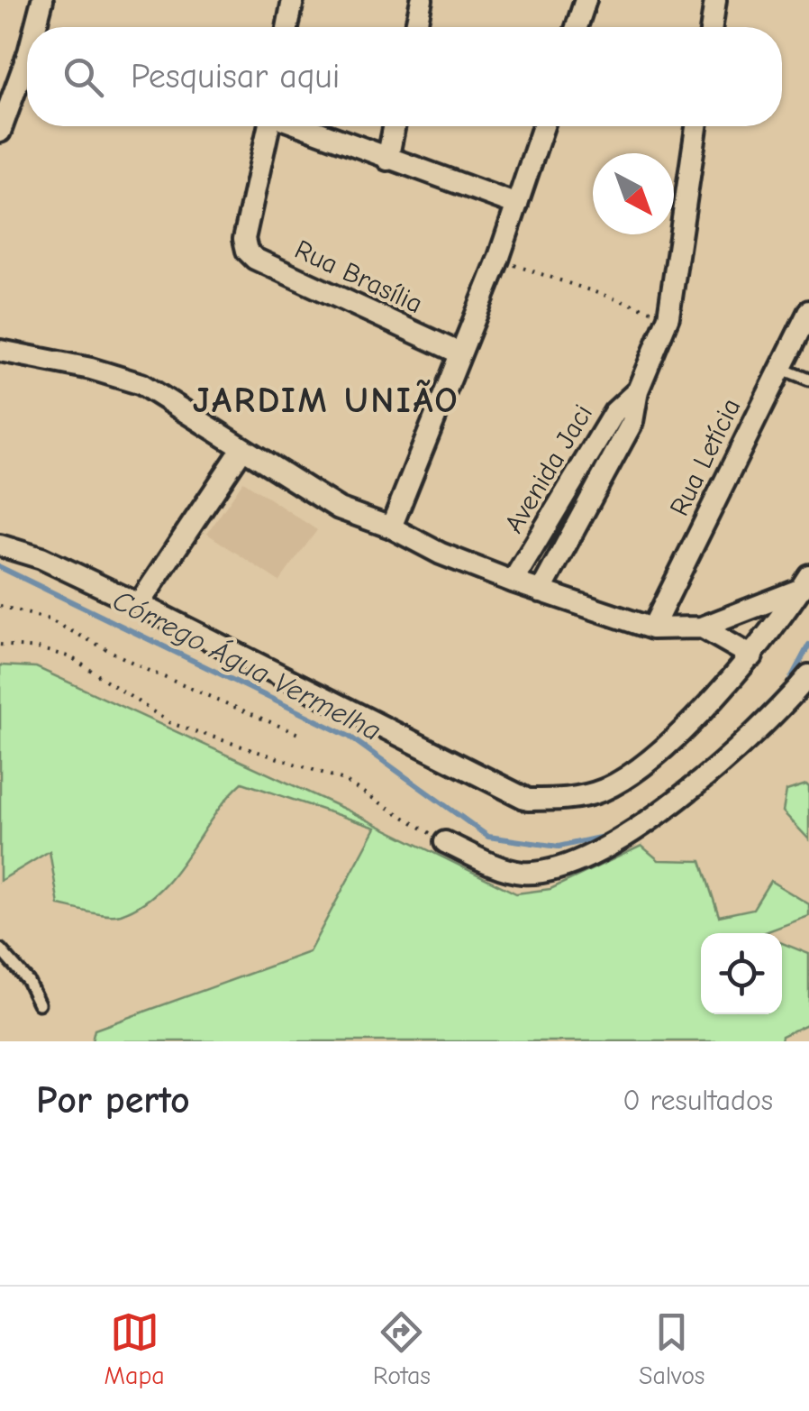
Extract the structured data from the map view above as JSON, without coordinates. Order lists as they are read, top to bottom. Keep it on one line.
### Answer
{"streets":{"street":["Rua Brasília","Rua Letícia","Avenida Jaci"]},"districts":["JARDIM UNIÃO"],"water":["Córrego Água Vermelha"],"north":"bottom right","page":{"search":"Pesquisar aqui","heading":["Por perto","0 resultados"],"nav":["Mapa","Rotas","Salvos"]}}
